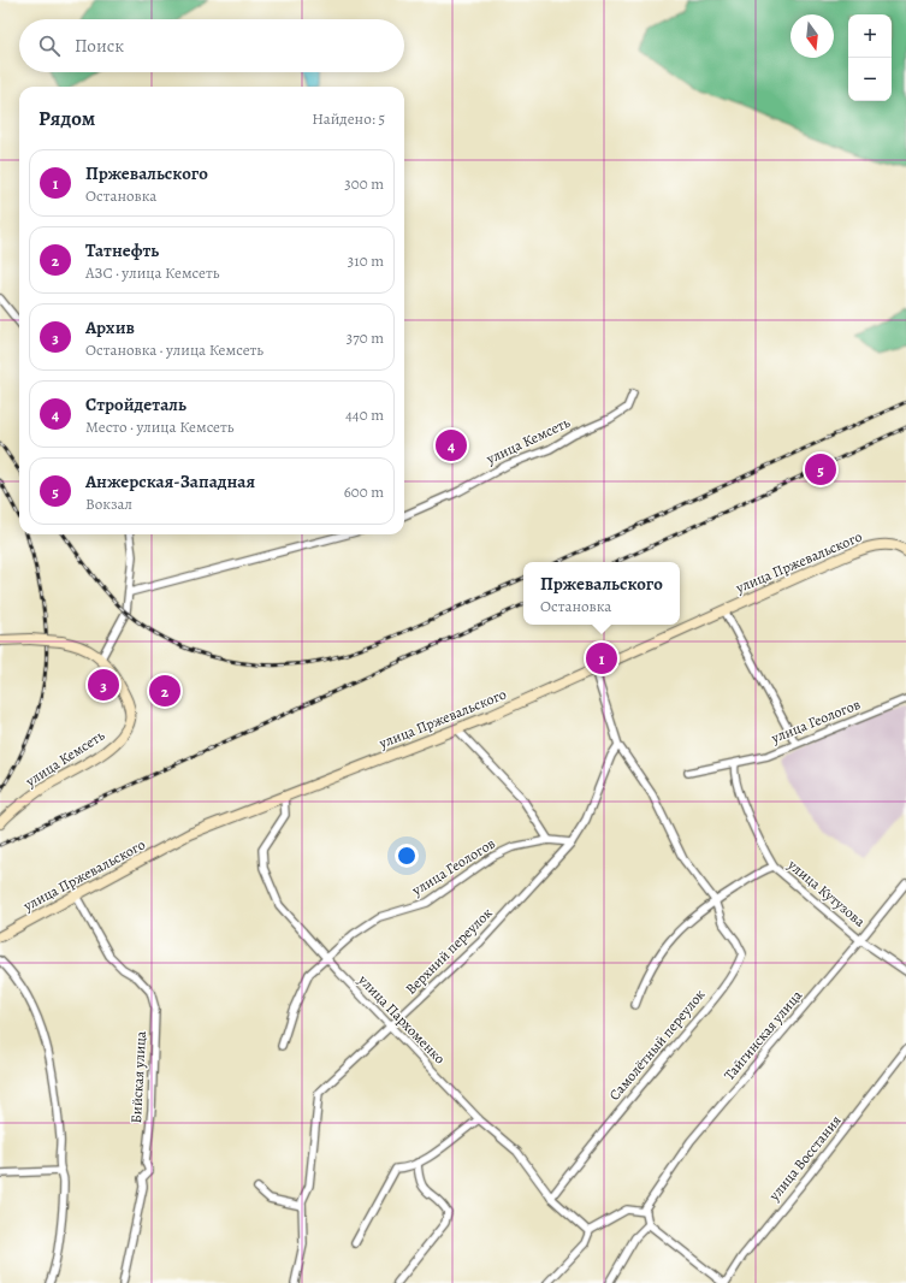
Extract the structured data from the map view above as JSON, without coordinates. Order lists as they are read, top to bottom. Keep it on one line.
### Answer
{"streets":{"street":["улица Кемсеть","улица Пржевальского","улица Геологов","улица Кутузова","Верхний переулок","улица Пархоменко","Тайгинская улица","Самолётный переулок","Бийская улица","улица Восстания"]},"crossings":[["улица Пржевальского","улица Пархоменко"],["улица Пржевальского","Самолётный переулок"],["улица Пржевальского","Бийская улица"],["улица Геологов","улица Кутузова"],["улица Геологов","Верхний переулок"],["улица Геологов","улица Пархоменко"],["улица Кутузова","Тайгинская улица"],["Верхний переулок","улица Пархоменко"],["улица Пархоменко","Самолётный переулок"]],"north":"bottom","page":{"map_buttons":["+","−"],"search":"Поиск","heading":["Рядом","Найдено: 5"],"list":[{"mark":"1","name":"Пржевальского","note":"Остановка","value":"300 m"},{"mark":"2","name":"Татнефть","note":"АЗС · улица Кемсеть","value":"310 m"},{"mark":"3","name":"Архив","note":"Остановка · улица Кемсеть","value":"370 m"},{"mark":"4","name":"Стройдеталь","note":"Место · улица Кемсеть","value":"440 m"},{"mark":"5","name":"Анжерская-Западная","note":"Вокзал","value":"600 m"}],"pins":["4","5","1","3","2"],"popup":["Пржевальского","Остановка"]}}
